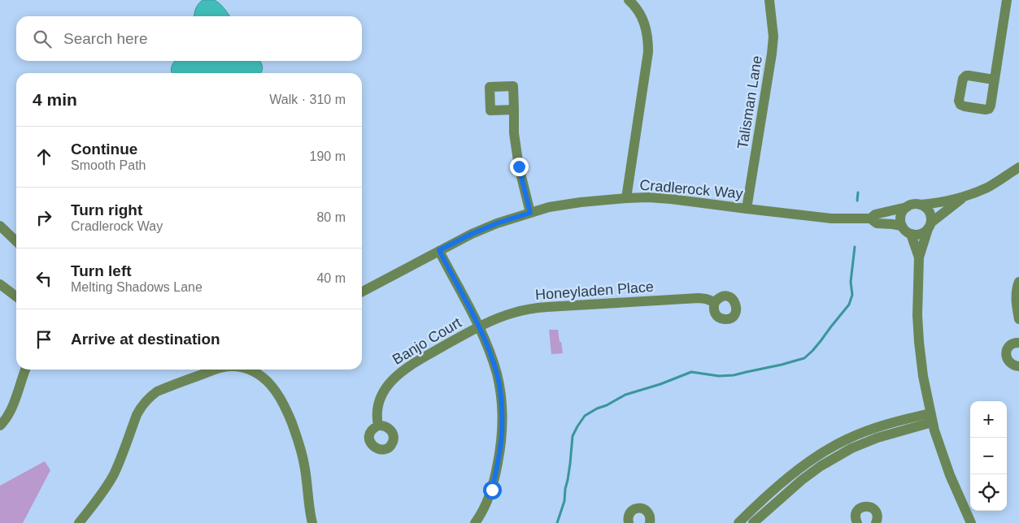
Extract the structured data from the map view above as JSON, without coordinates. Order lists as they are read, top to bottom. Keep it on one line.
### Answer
{"streets":{"street":["Talisman Lane","Cradlerock Way","Honeyladen Place","Banjo Court"]},"crossings":[["Talisman Lane","Cradlerock Way"],["Honeyladen Place","Banjo Court"]],"page":{"search":"Search here","heading":["4 min","Walk · 310 m"],"list":[["Continue","Smooth Path","190 m"],["Turn right","Cradlerock Way","80 m"],["Turn left","Melting Shadows Lane","40 m"],"Arrive at destination"],"map_buttons":["+","−"]}}
